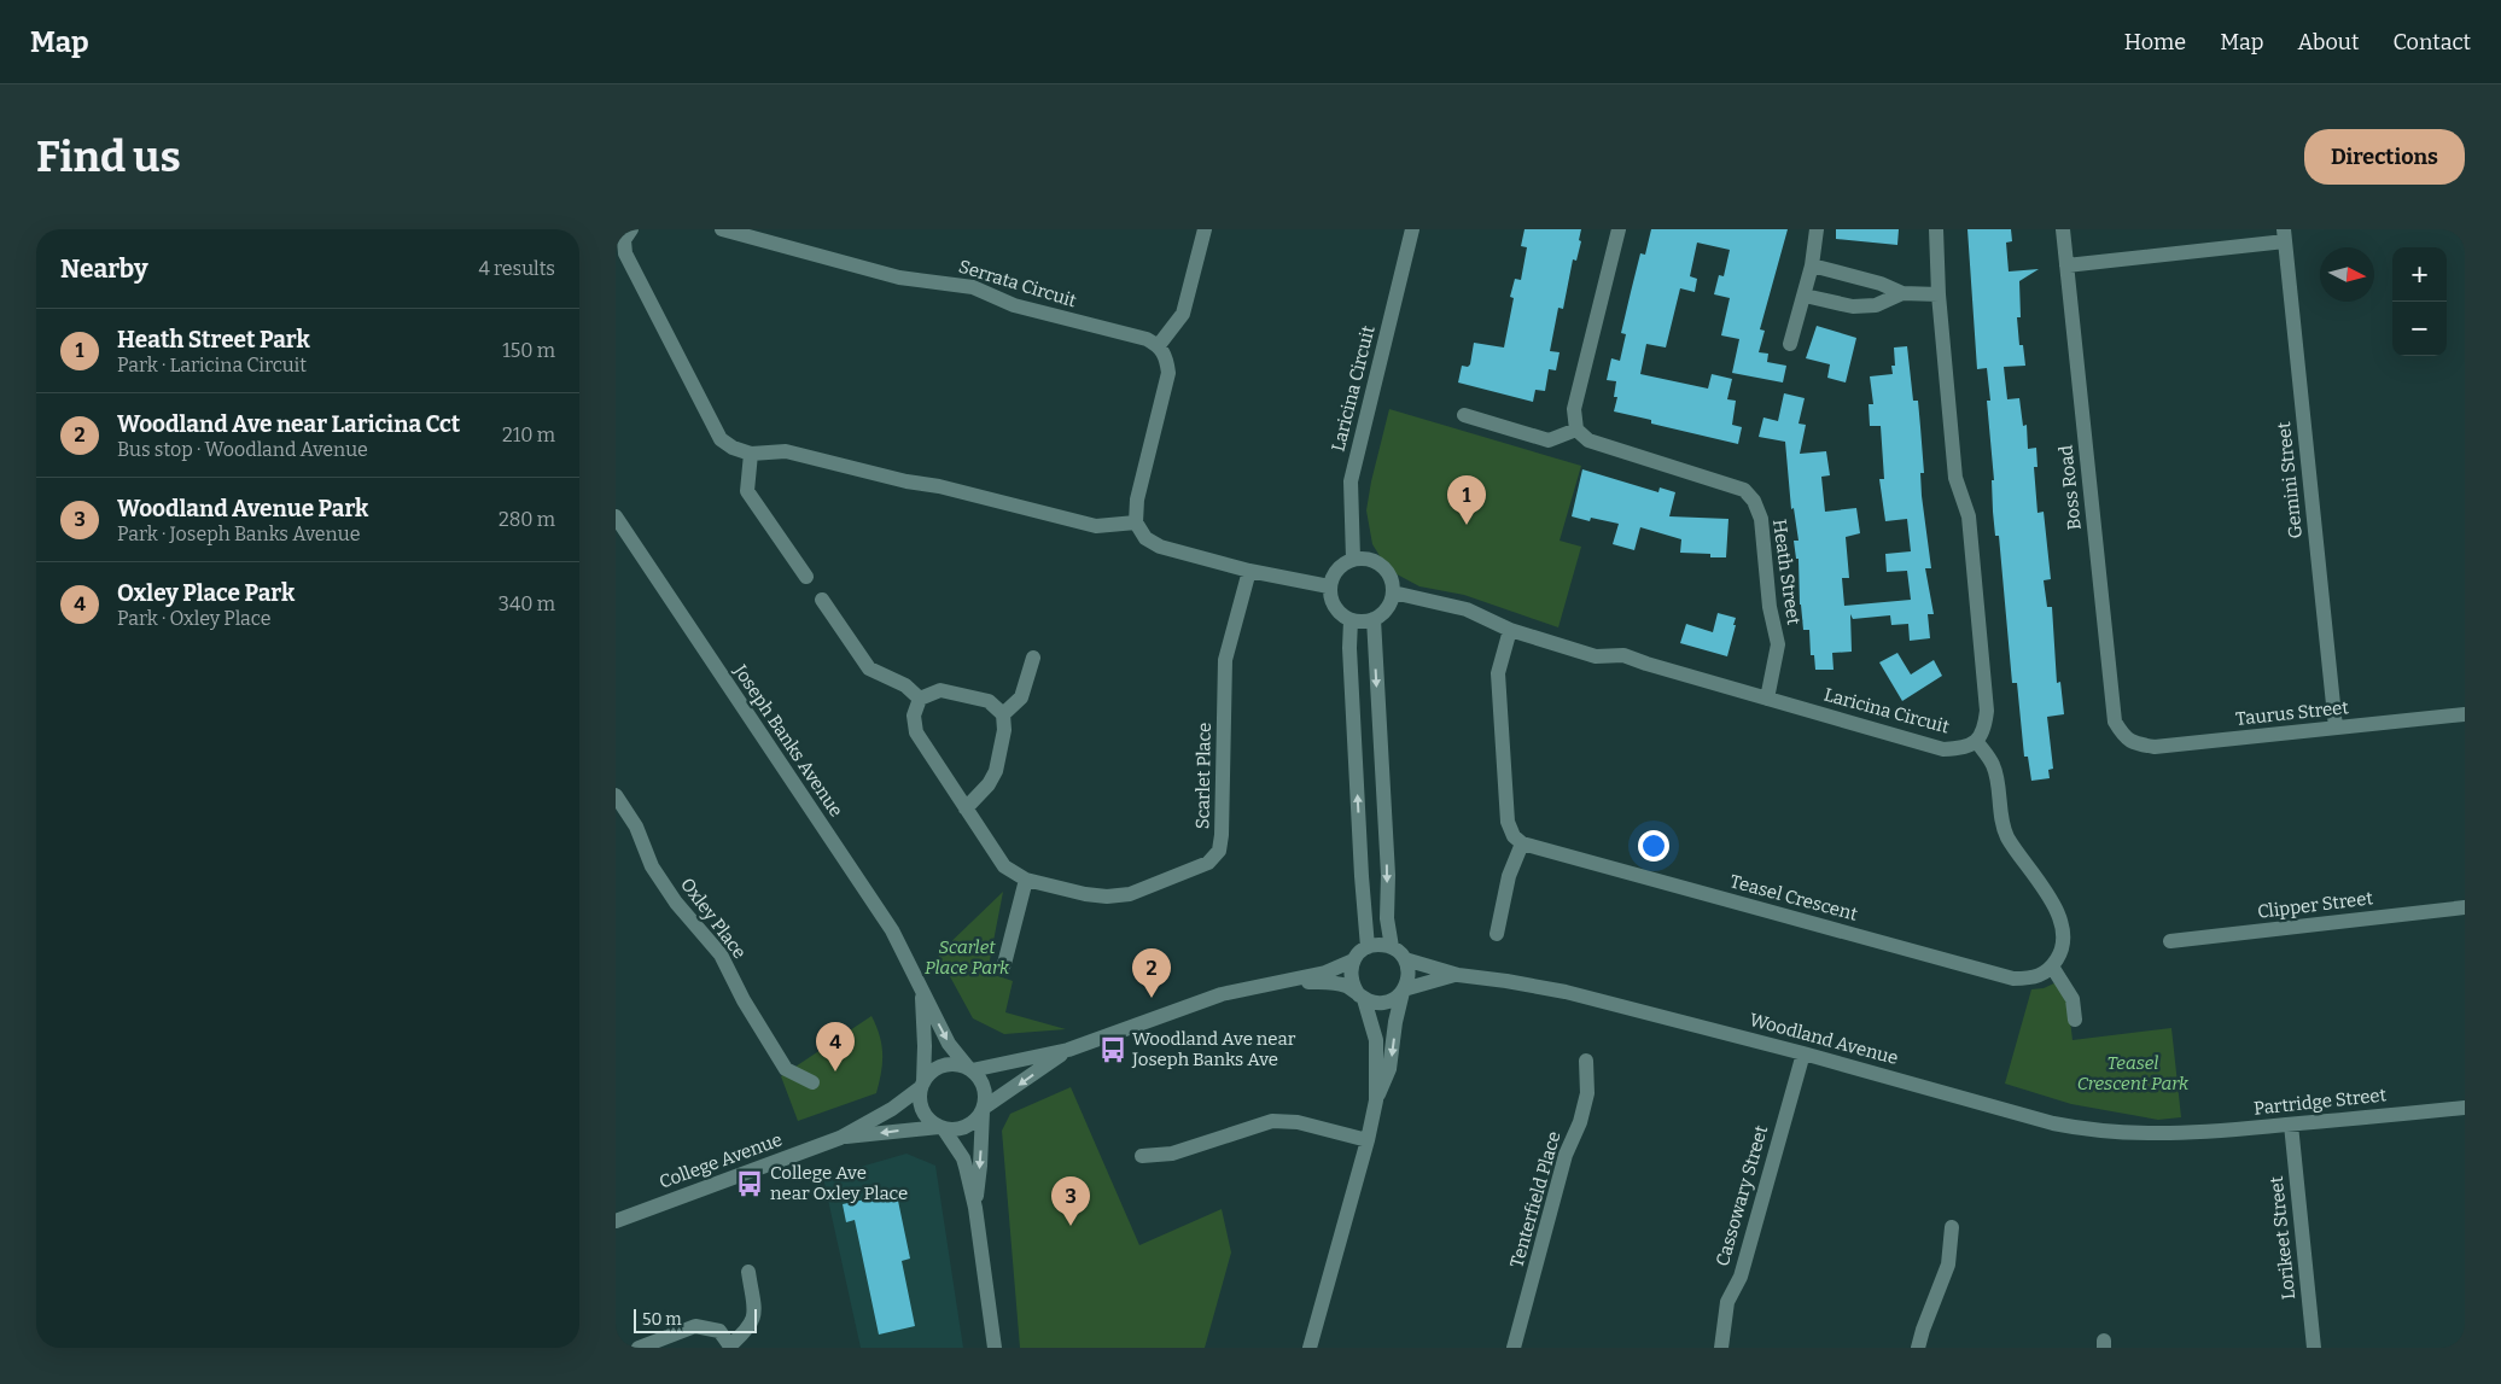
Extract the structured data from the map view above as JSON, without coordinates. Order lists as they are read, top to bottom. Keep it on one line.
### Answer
{"streets":{"street":["Serrata Circuit","Laricina Circuit","Gemini Street","Boss Road","Heath Street","Taurus Street","Joseph Banks Avenue","Scarlet Place","Teasel Crescent","Clipper Street","Oxley Place","Woodland Avenue","Partridge Street","College Avenue","Cassowary Street","Tenterfield Place","Lorikeet Street"]},"crossings":[["Laricina Circuit","Heath Street"],["Gemini Street","Taurus Street"],["Boss Road","Taurus Street"],["Joseph Banks Avenue","Woodland Avenue"],["Joseph Banks Avenue","College Avenue"],["Woodland Avenue","Partridge Street"],["Woodland Avenue","College Avenue"],["Woodland Avenue","Cassowary Street"],["Partridge Street","Lorikeet Street"]],"parks":["Scarlet Place Park","Teasel Crescent Park"],"places":{"bus stop":["Woodland Ave near Joseph Banks Ave","College Ave near Oxley Place"]},"scale_bar":"50 m","north":"right","page":{"header":"Map","nav":["Home","Map","About","Contact"],"buttons":"Directions","title":"Find us","heading":["Nearby","4 results"],"map_buttons":["+","−"],"list":[{"mark":"1","name":"Heath Street Park","note":"Park · Laricina Circuit","value":"150 m"},{"mark":"2","name":"Woodland Ave near Laricina Cct","note":"Bus stop · Woodland Avenue","value":"210 m"},{"mark":"3","name":"Woodland Avenue Park","note":"Park · Joseph Banks Avenue","value":"280 m"},{"mark":"4","name":"Oxley Place Park","note":"Park · Oxley Place","value":"340 m"}],"pins":["1","2","4","3"],"scale":"50 m"}}
